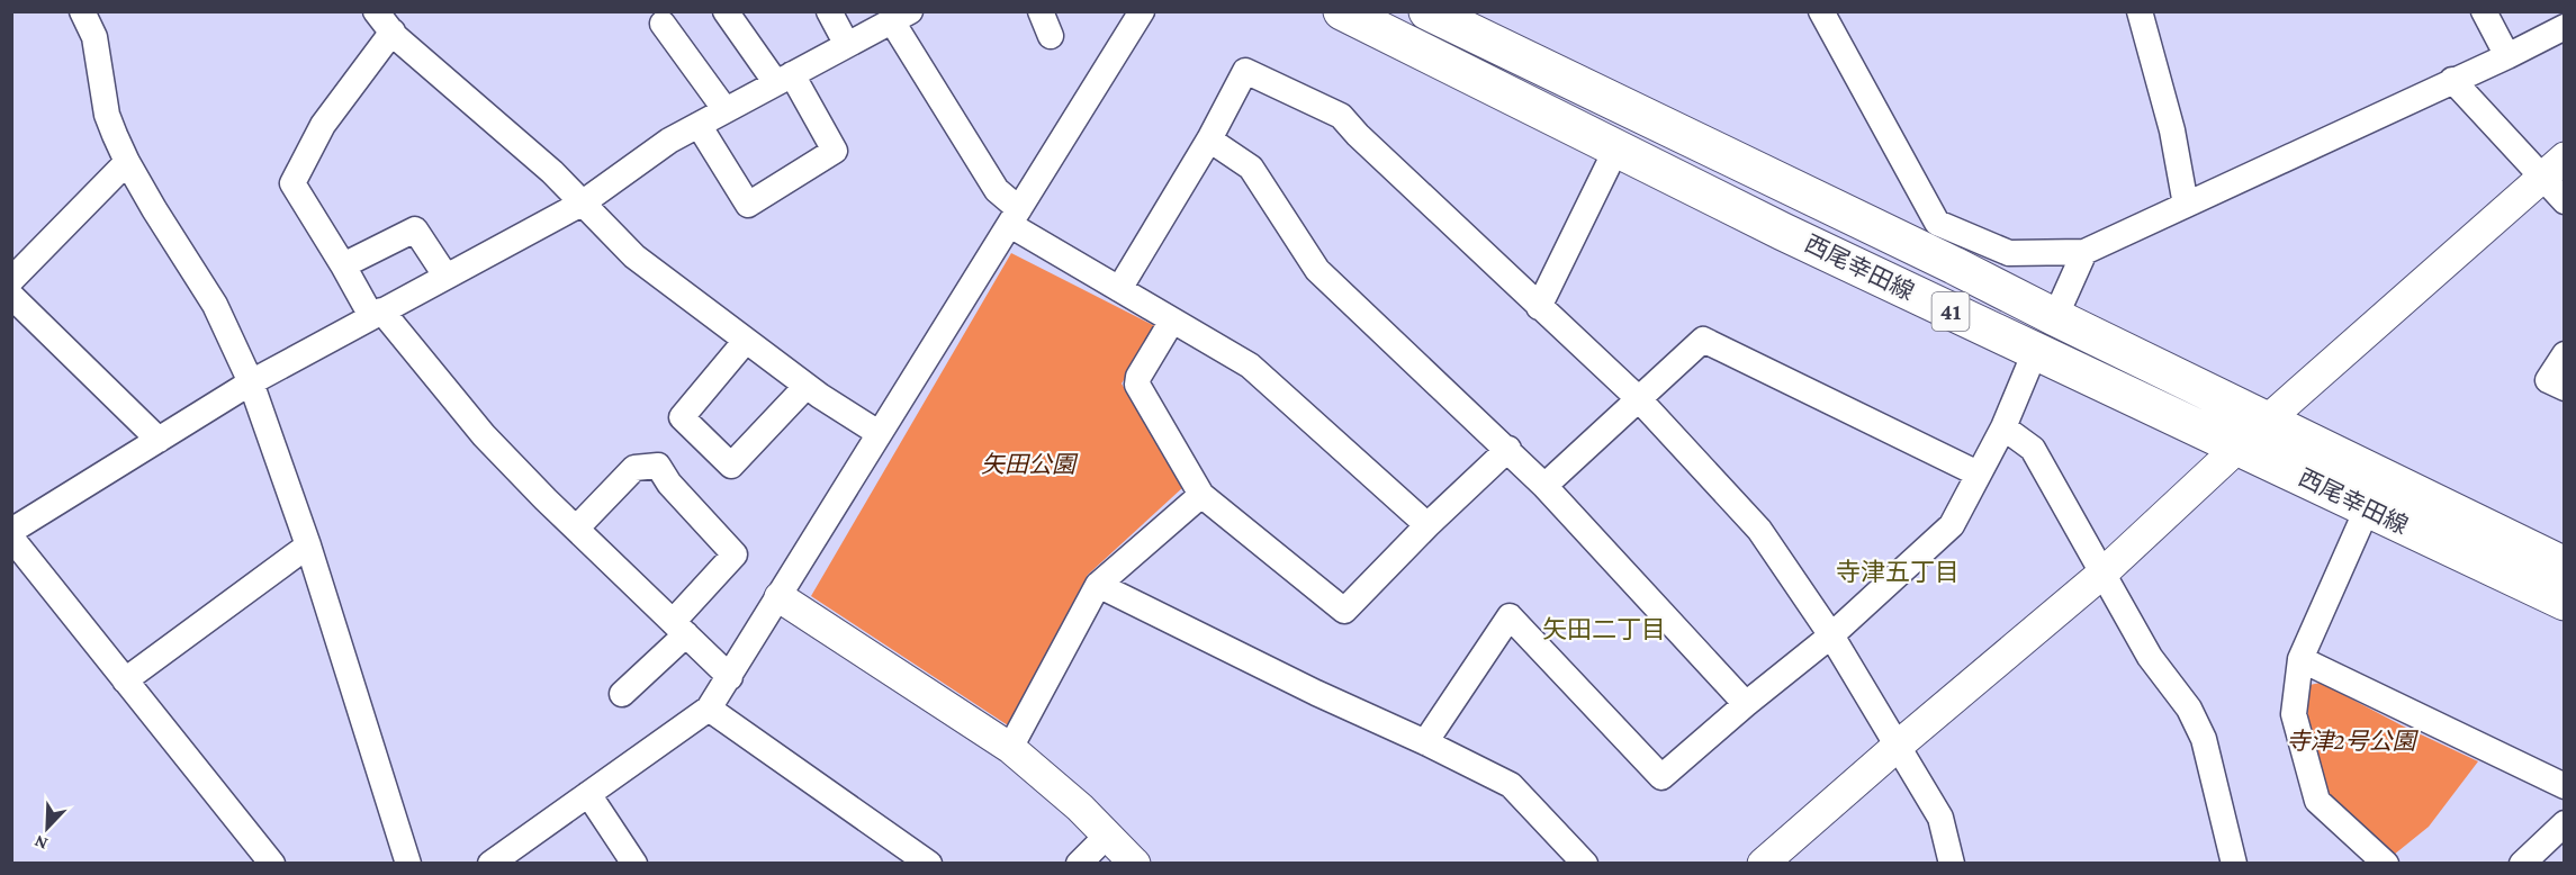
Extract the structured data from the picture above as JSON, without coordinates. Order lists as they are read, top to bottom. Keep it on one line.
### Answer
{"streets":{"main road":["西尾幸田線","41"]},"districts":["寺津五丁目","矢田二丁目"],"parks":["矢田公園","寺津2号公園"],"north":"bottom left"}
